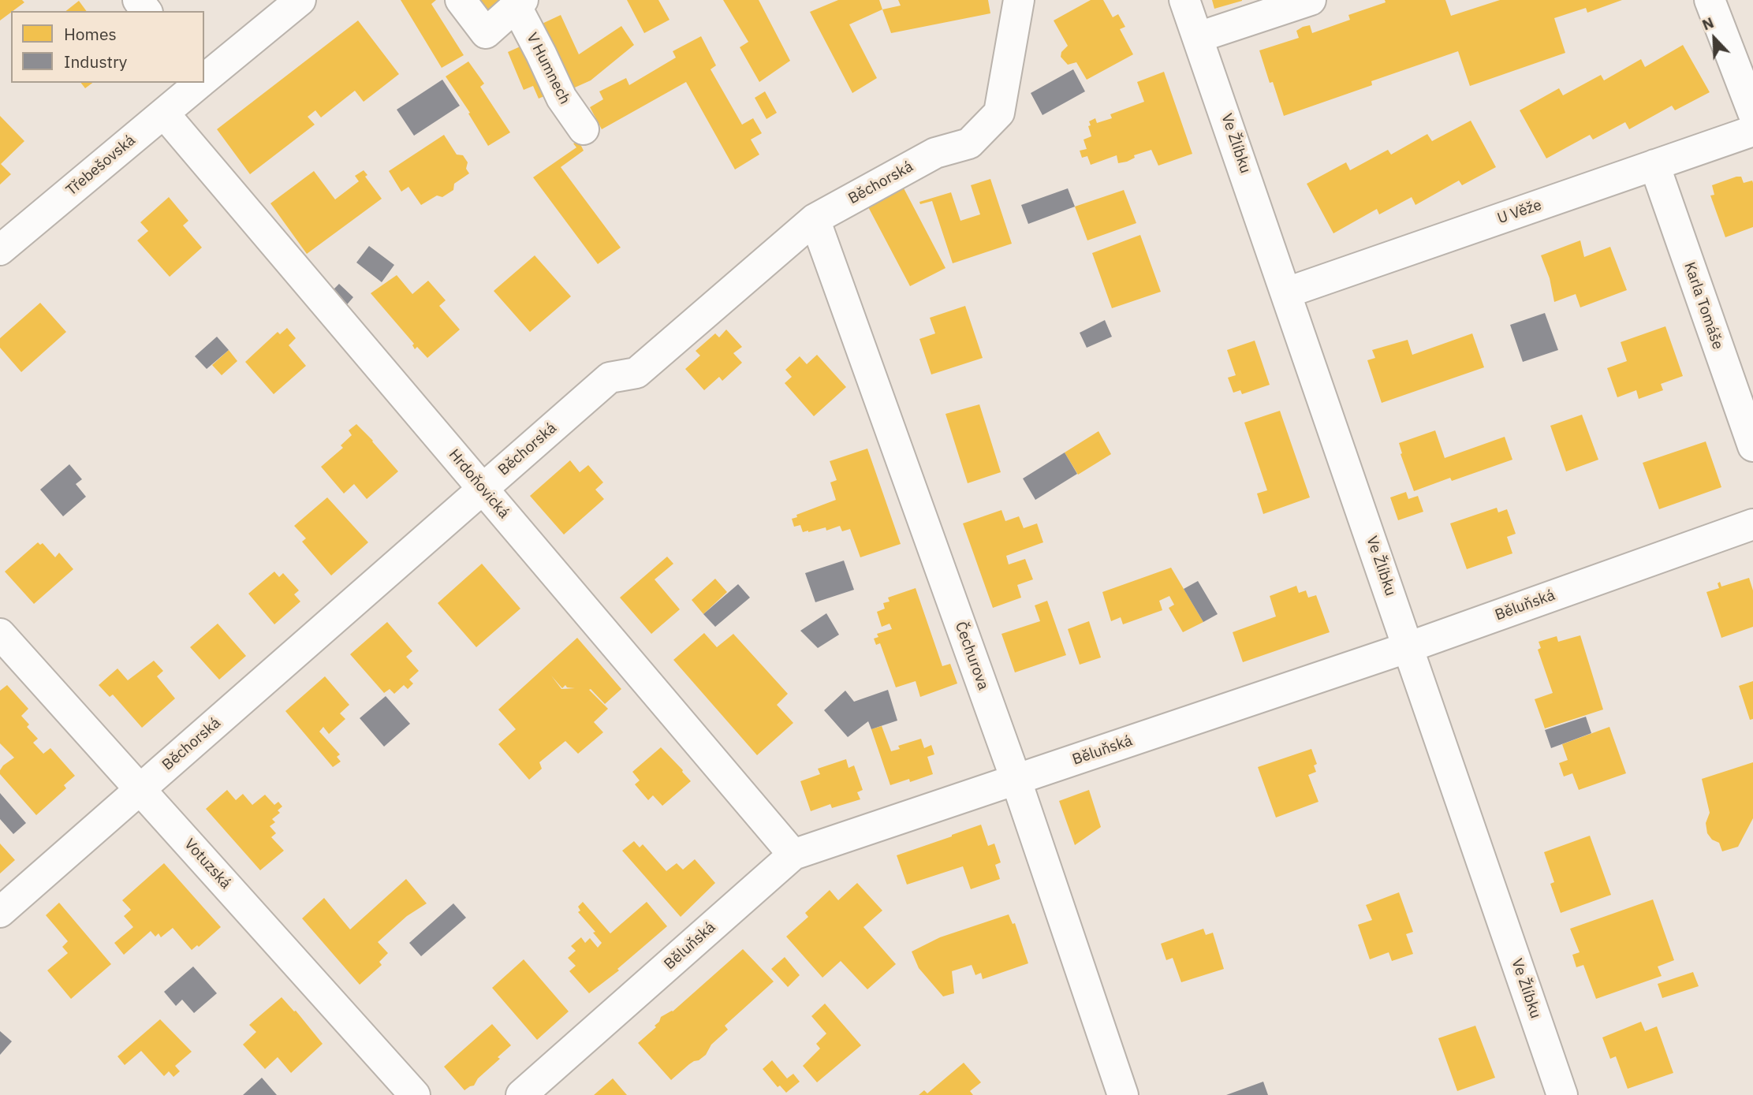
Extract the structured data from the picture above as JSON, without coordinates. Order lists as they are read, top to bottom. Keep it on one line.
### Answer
{"streets":{"street":["V Humnech","Ve Žlíbku","Třebešovská","Běchorská","U Věže","Karla Tomáše","Hrdoňovická","Běluňská","Čechurova","Votuzská"]},"crossings":[["Ve Žlíbku","U Věže"],["Ve Žlíbku","Běluňská"],["Třebešovská","Hrdoňovická"],["Běchorská","Hrdoňovická"],["Běchorská","Čechurova"],["Běchorská","Votuzská"],["U Věže","Karla Tomáše"],["Hrdoňovická","Běluňská"],["Běluňská","Čechurova"]],"legend":["Homes","Industry"],"north":"top left"}
